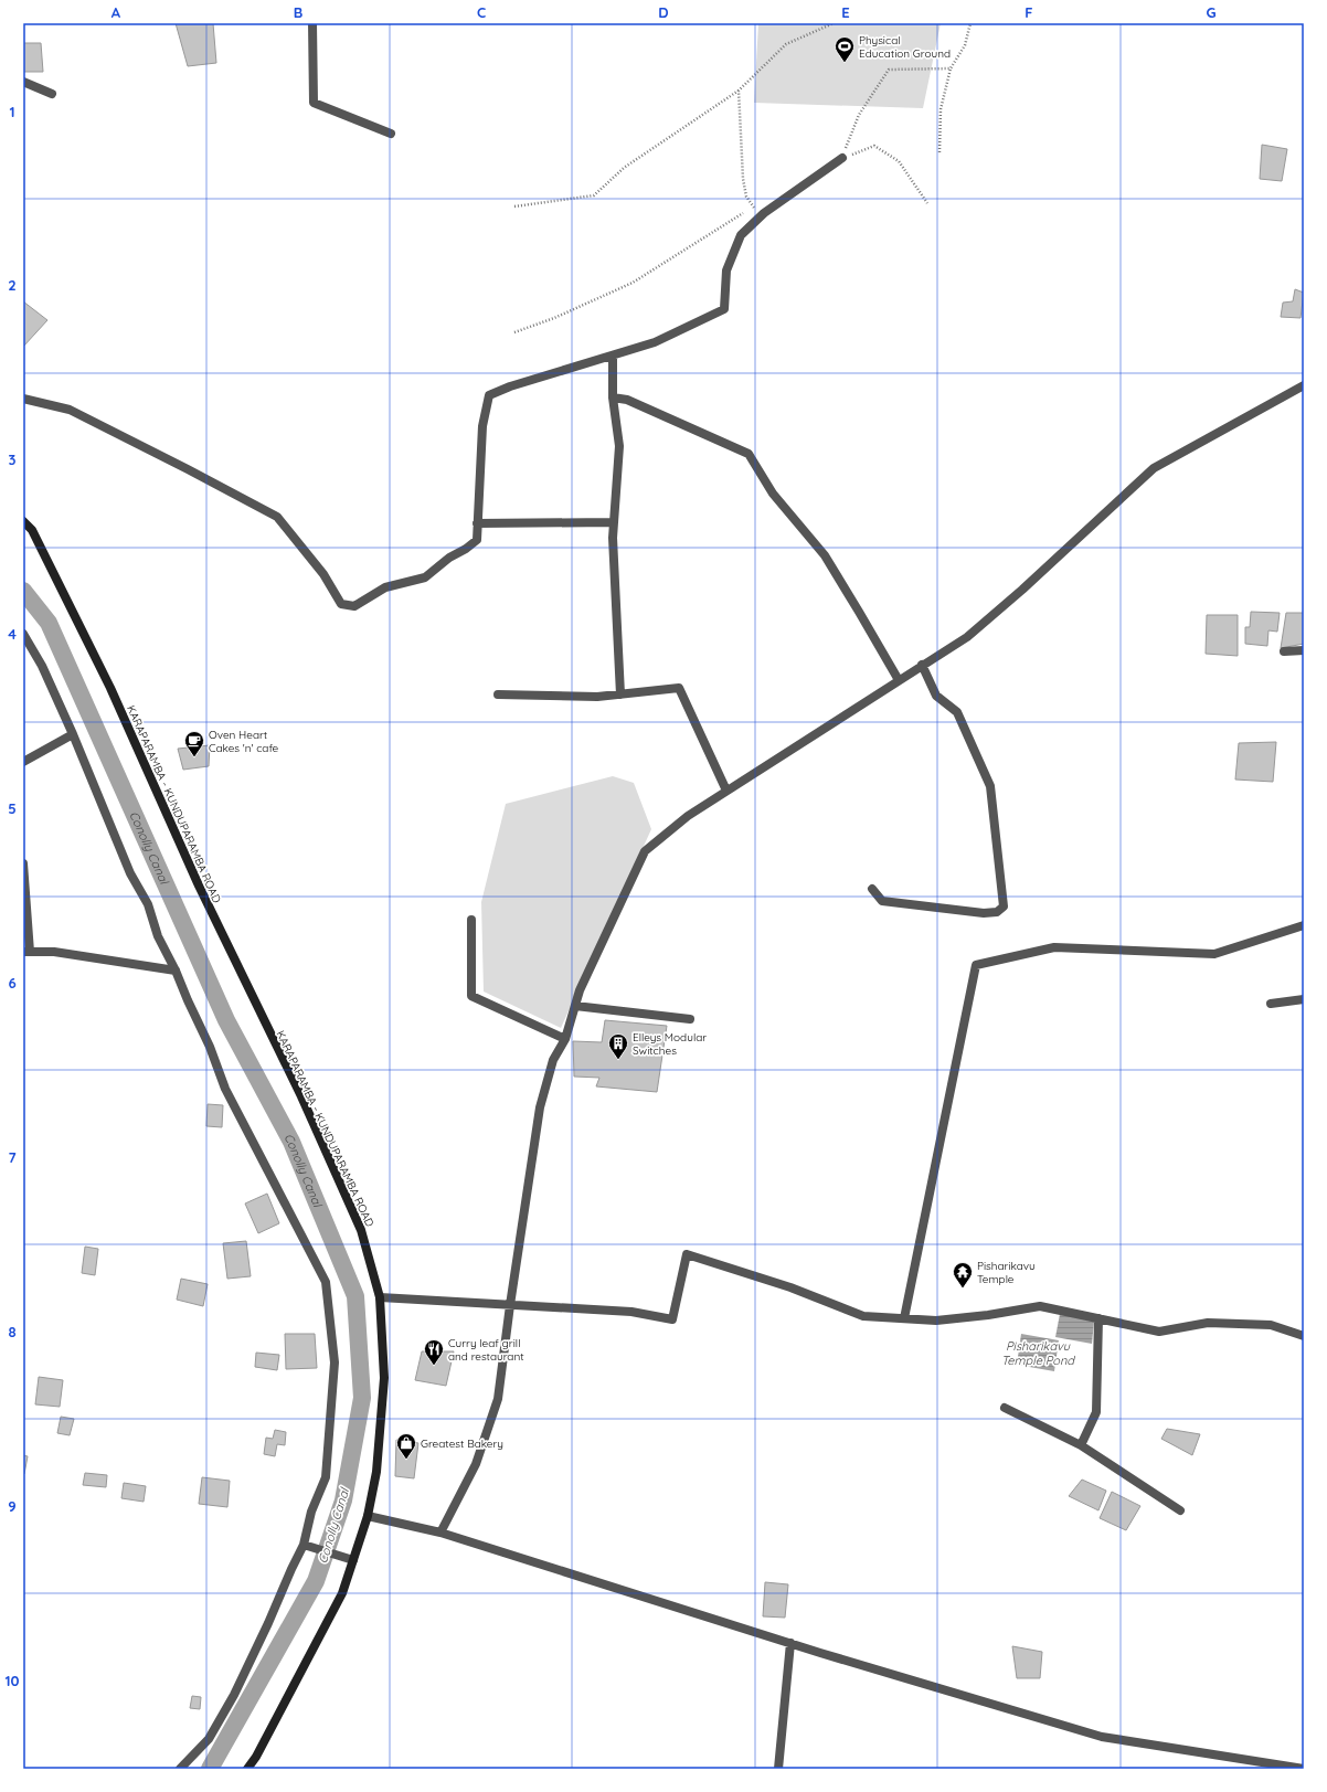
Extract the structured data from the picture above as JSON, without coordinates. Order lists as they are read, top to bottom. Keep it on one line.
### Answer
{"streets":{"main road":["KARAPARAMBA - KUNDUPARAMBA ROAD"]},"water":["Conolly Canal","Pisharikavu Temple Pond"],"places":{"sports":["Physical Education Ground"],"cafe":["Oven Heart Cakes 'n' cafe"],"building":["Elleys Modular Switches"],"temple":["Pisharikavu Temple"],"restaurant":["Curry leaf grill and restaurant"],"shop":["Greatest Bakery"]},"grid":{"columns":["A","B","C","D","E","F","G"],"rows":["1","2","3","4","5","6","7","8","9","10"]}}
